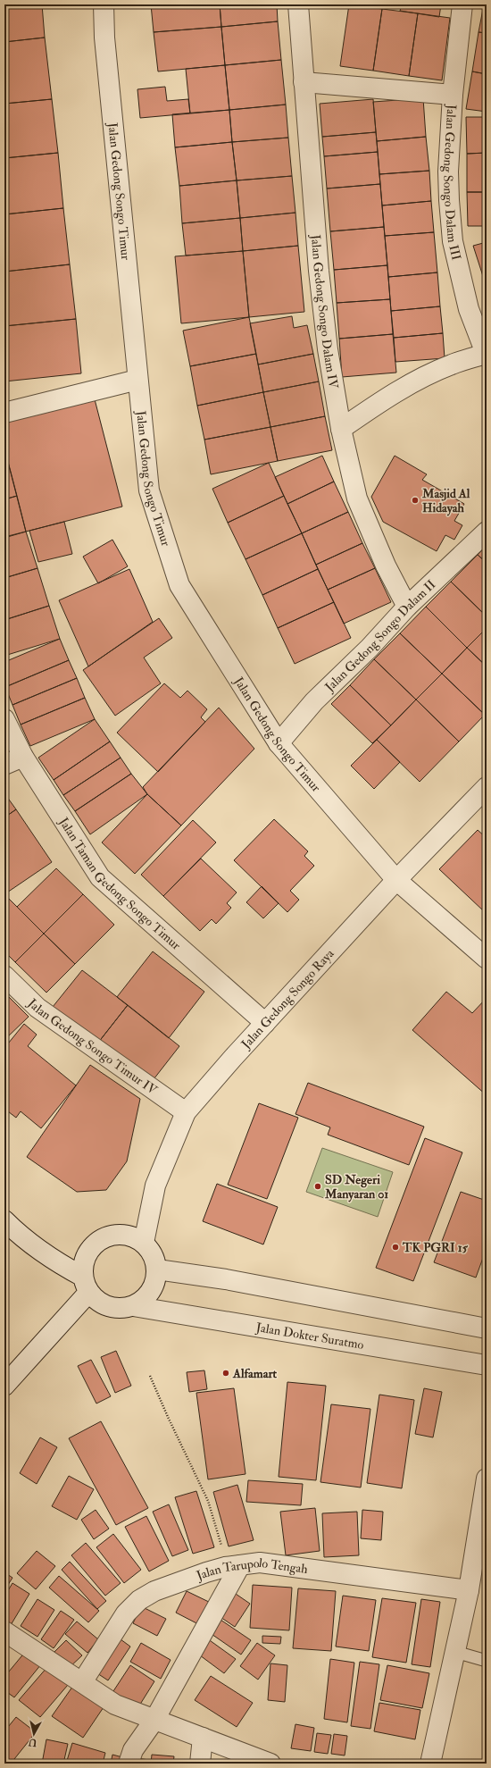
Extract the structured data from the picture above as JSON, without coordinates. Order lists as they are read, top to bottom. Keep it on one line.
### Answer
{"streets":{"street":["Jalan Gedong Songo Dalam III","Jalan Gedong Songo Timur","Jalan Gedong Songo Dalam IV","Jalan Gedong Songo Dalam II","Jalan Taman Gedong Songo Timur","Jalan Gedong Songo Raya","Jalan Gedong Songo Timur IV","Jalan Dokter Suratmo","Jalan Tarupolo Tengah"]},"crossings":[["Jalan Gedong Songo Timur","Jalan Gedong Songo Dalam II"],["Jalan Gedong Songo Timur","Jalan Gedong Songo Raya"],["Jalan Gedong Songo Dalam IV","Jalan Gedong Songo Dalam II"],["Jalan Taman Gedong Songo Timur","Jalan Gedong Songo Raya"],["Jalan Gedong Songo Raya","Jalan Gedong Songo Timur IV"],["Jalan Gedong Songo Raya","Jalan Dokter Suratmo"]],"places":["Masjid Al Hidayah","SD Negeri Manyaran 01","TK PGRI 15","Alfamart"],"north":"bottom"}
